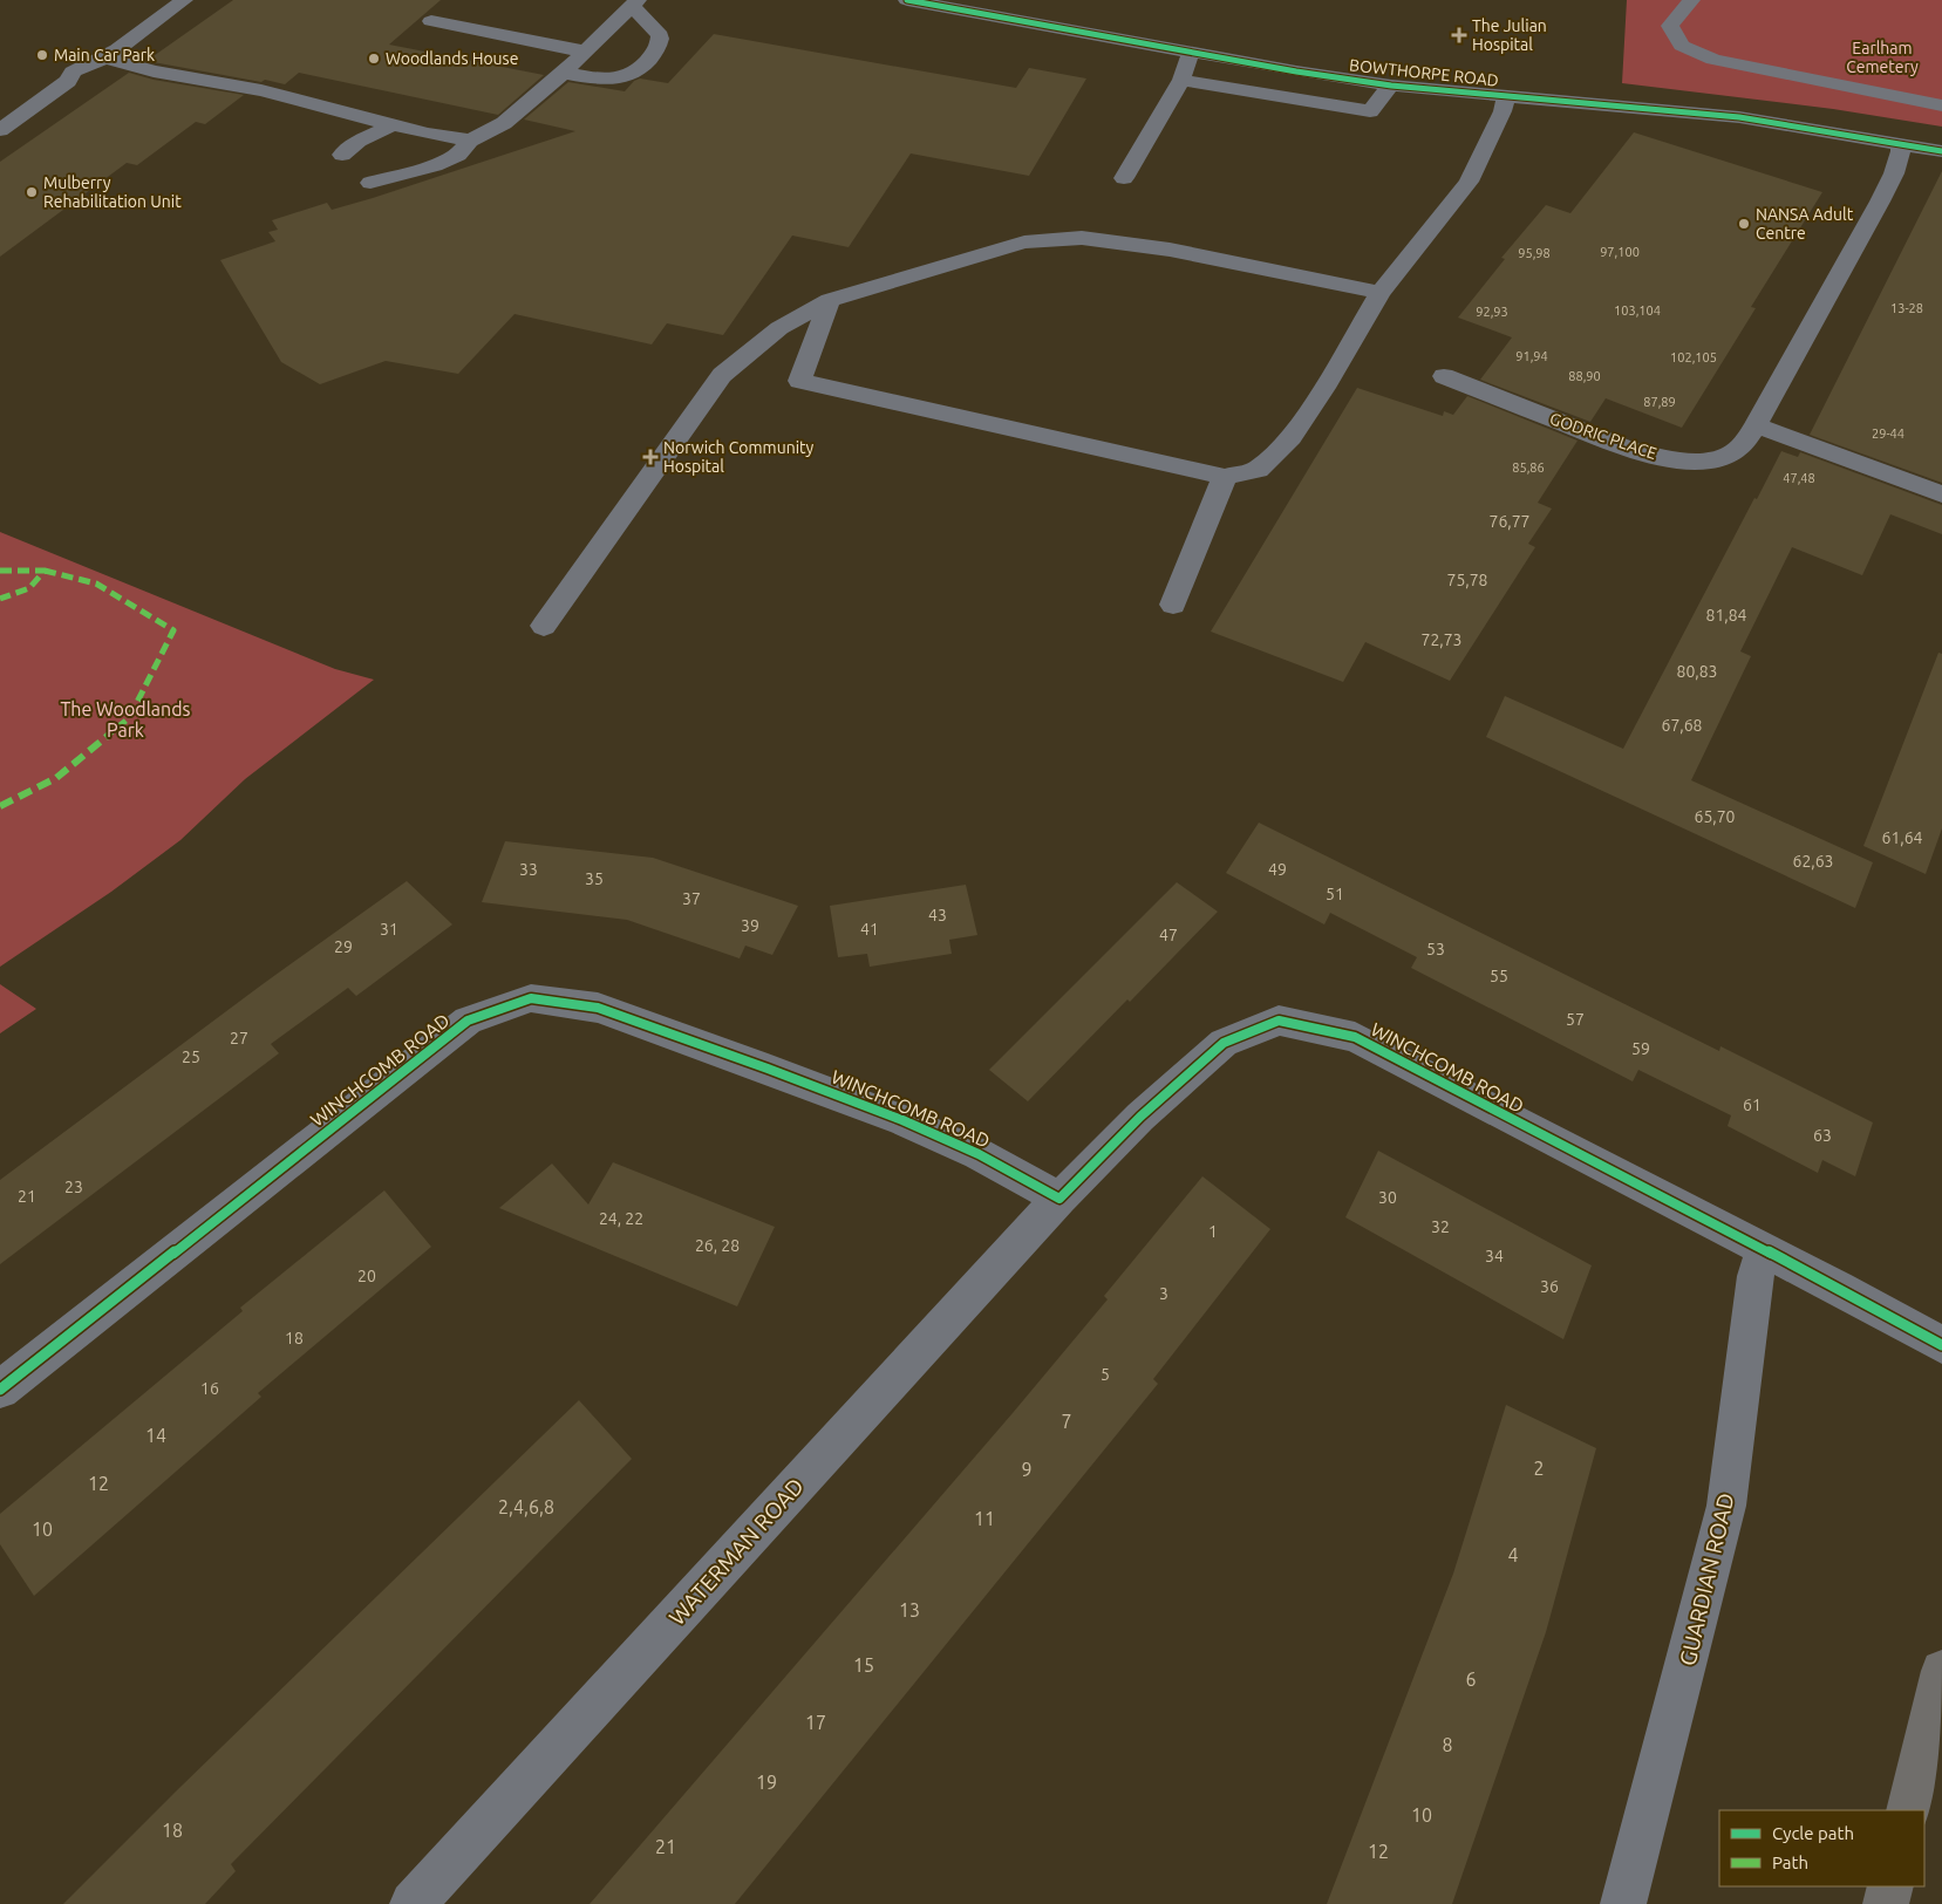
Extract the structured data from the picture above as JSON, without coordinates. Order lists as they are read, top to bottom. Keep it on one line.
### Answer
{"streets":{"street":["BOWTHORPE ROAD","GODRIC PLACE","WINCHCOMB ROAD","WATERMAN ROAD","GUARDIAN ROAD"]},"crossings":[["BOWTHORPE ROAD","GODRIC PLACE"],["WINCHCOMB ROAD","WATERMAN ROAD"],["WINCHCOMB ROAD","GUARDIAN ROAD"]],"parks":["Earlham Cemetery","The Woodlands Park"],"places":{"health":["The Julian Hospital","Norwich Community Hospital"],"other":["Main Car Park","Woodlands House","Mulberry Rehabilitation Unit","NANSA Adult Centre"]},"house_numbers":["97,100","95,98","13-28","103,104","92,93","91,94","102,105","88,90","87,89","29-44","85,86","47,48","76,77","75,78","81,84","72,73","80,83","67,68","65,70","61,64","62,63","33","49","35","51","37","43","39","31","41","47","29","53","55","57","27","59","25","61","63","23","21","30","24, 22","32","1","26, 28","34","20","36","3","18","5","16","7","14","2","9","12","2,4,6,8","11","10","4","13","15","6","17","8","19","10","18","21","12"],"legend":["Cycle path","Path"]}
